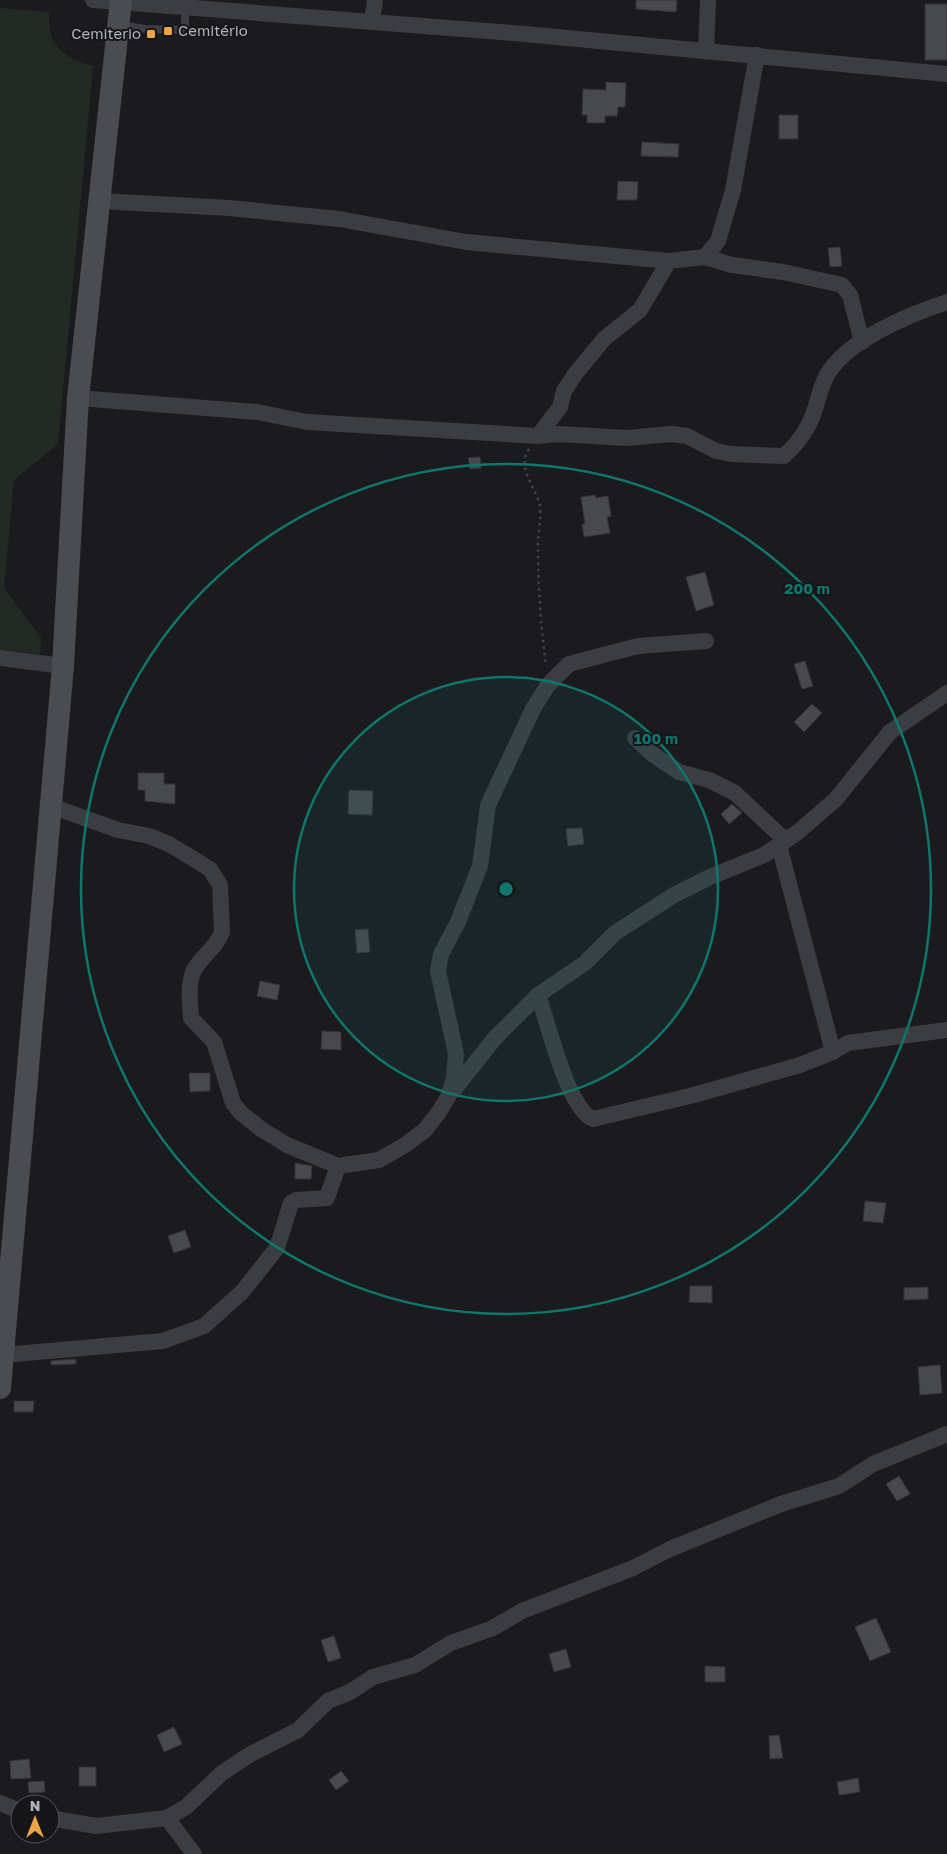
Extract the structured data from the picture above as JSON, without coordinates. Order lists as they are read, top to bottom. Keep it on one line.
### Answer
{"places":{"transit":["Cemitério","Cemiterio"]},"north":"top","rings":["200 m","100 m"]}
